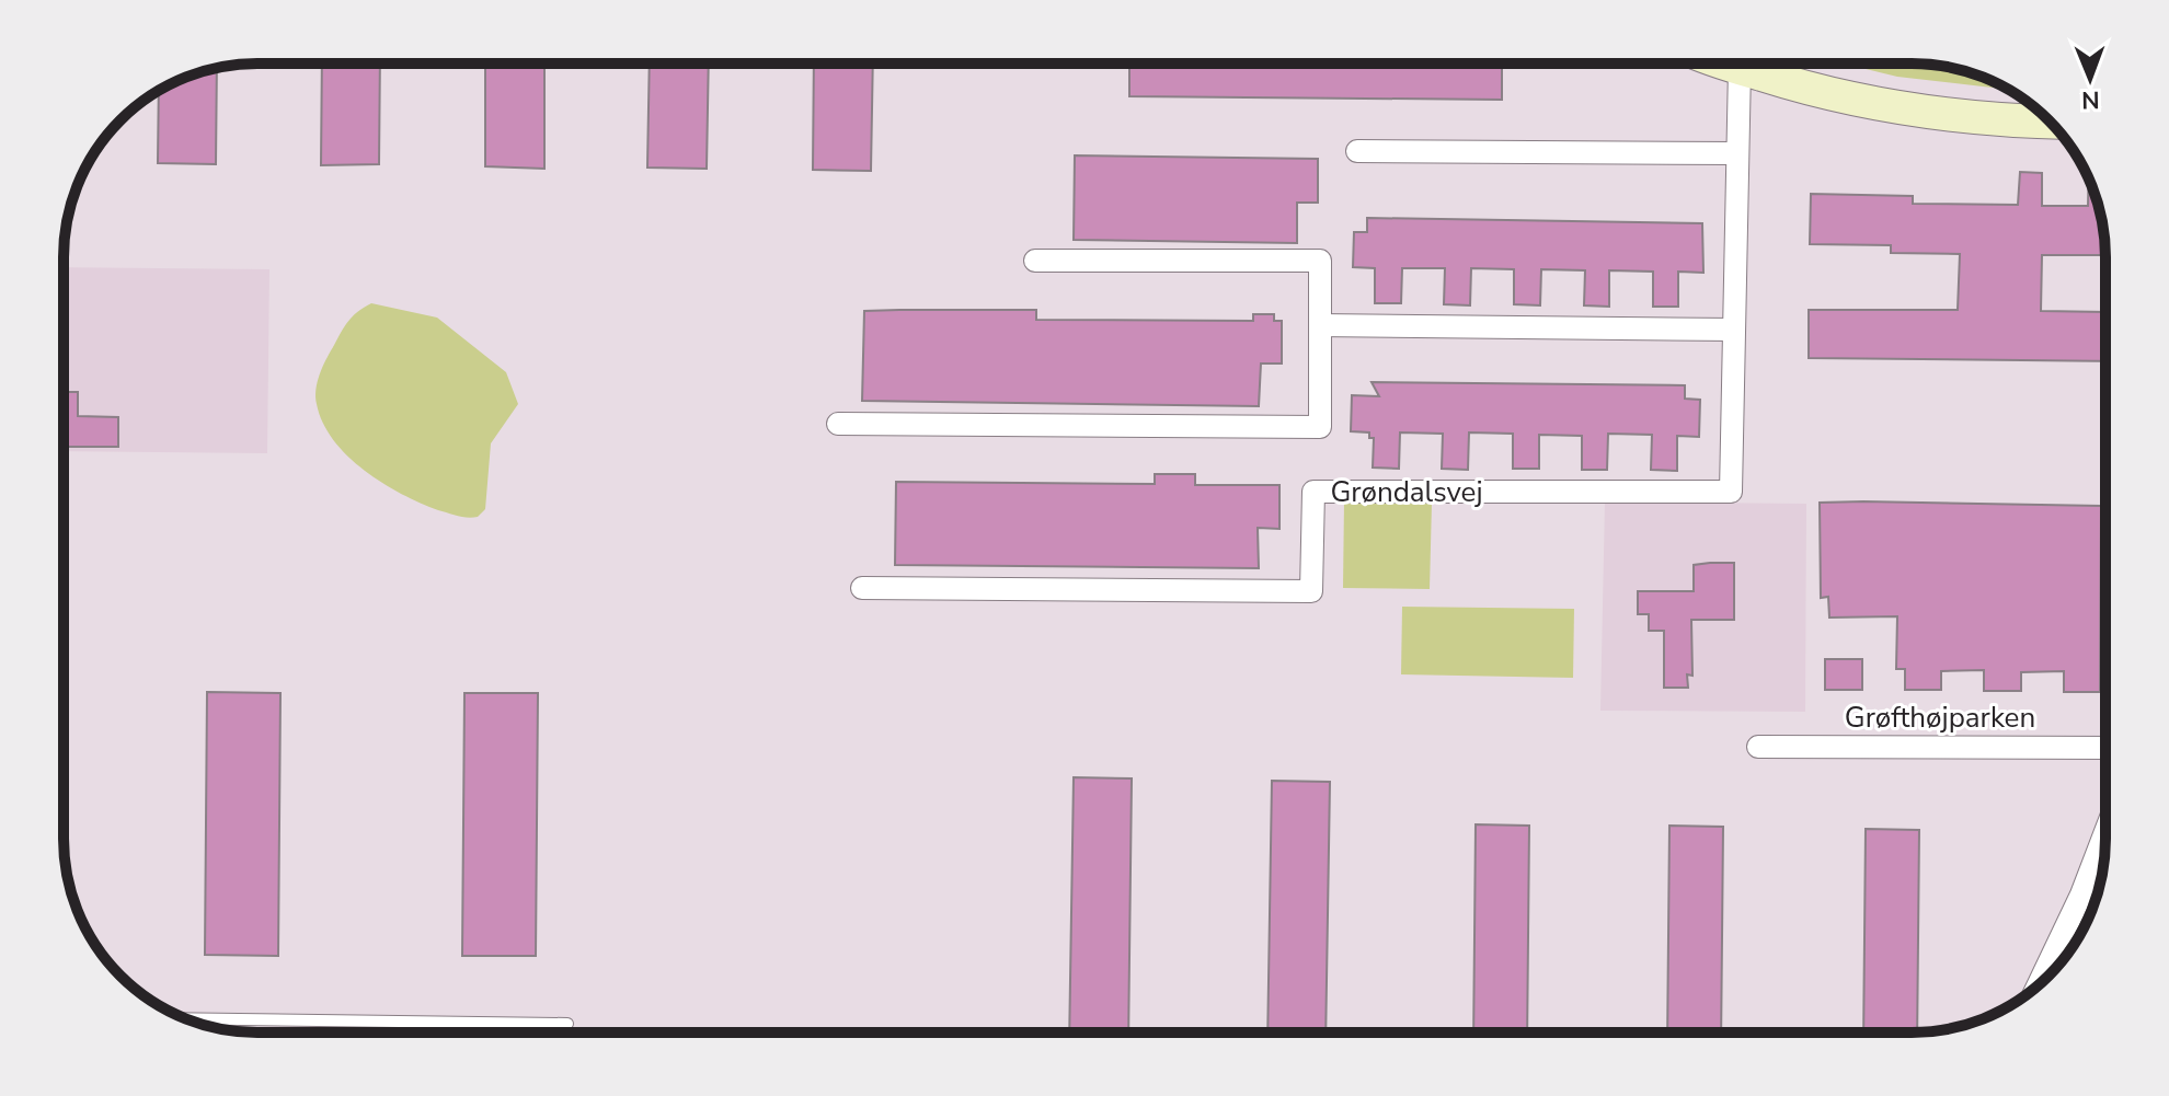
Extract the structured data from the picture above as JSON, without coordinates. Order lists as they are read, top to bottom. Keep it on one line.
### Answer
{"streets":{"street":["Grøndalsvej","Grøfthøjparken"]},"north":"bottom"}
